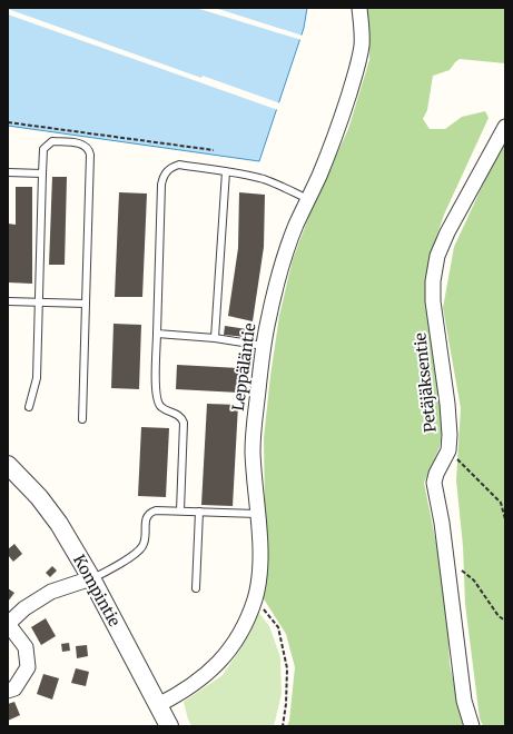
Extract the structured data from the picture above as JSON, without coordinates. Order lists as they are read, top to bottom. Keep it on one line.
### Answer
{"streets":{"street":["Leppäläntie","Petäjäksentie","Kompintie"]},"crossings":[["Leppäläntie","Kompintie"]]}
